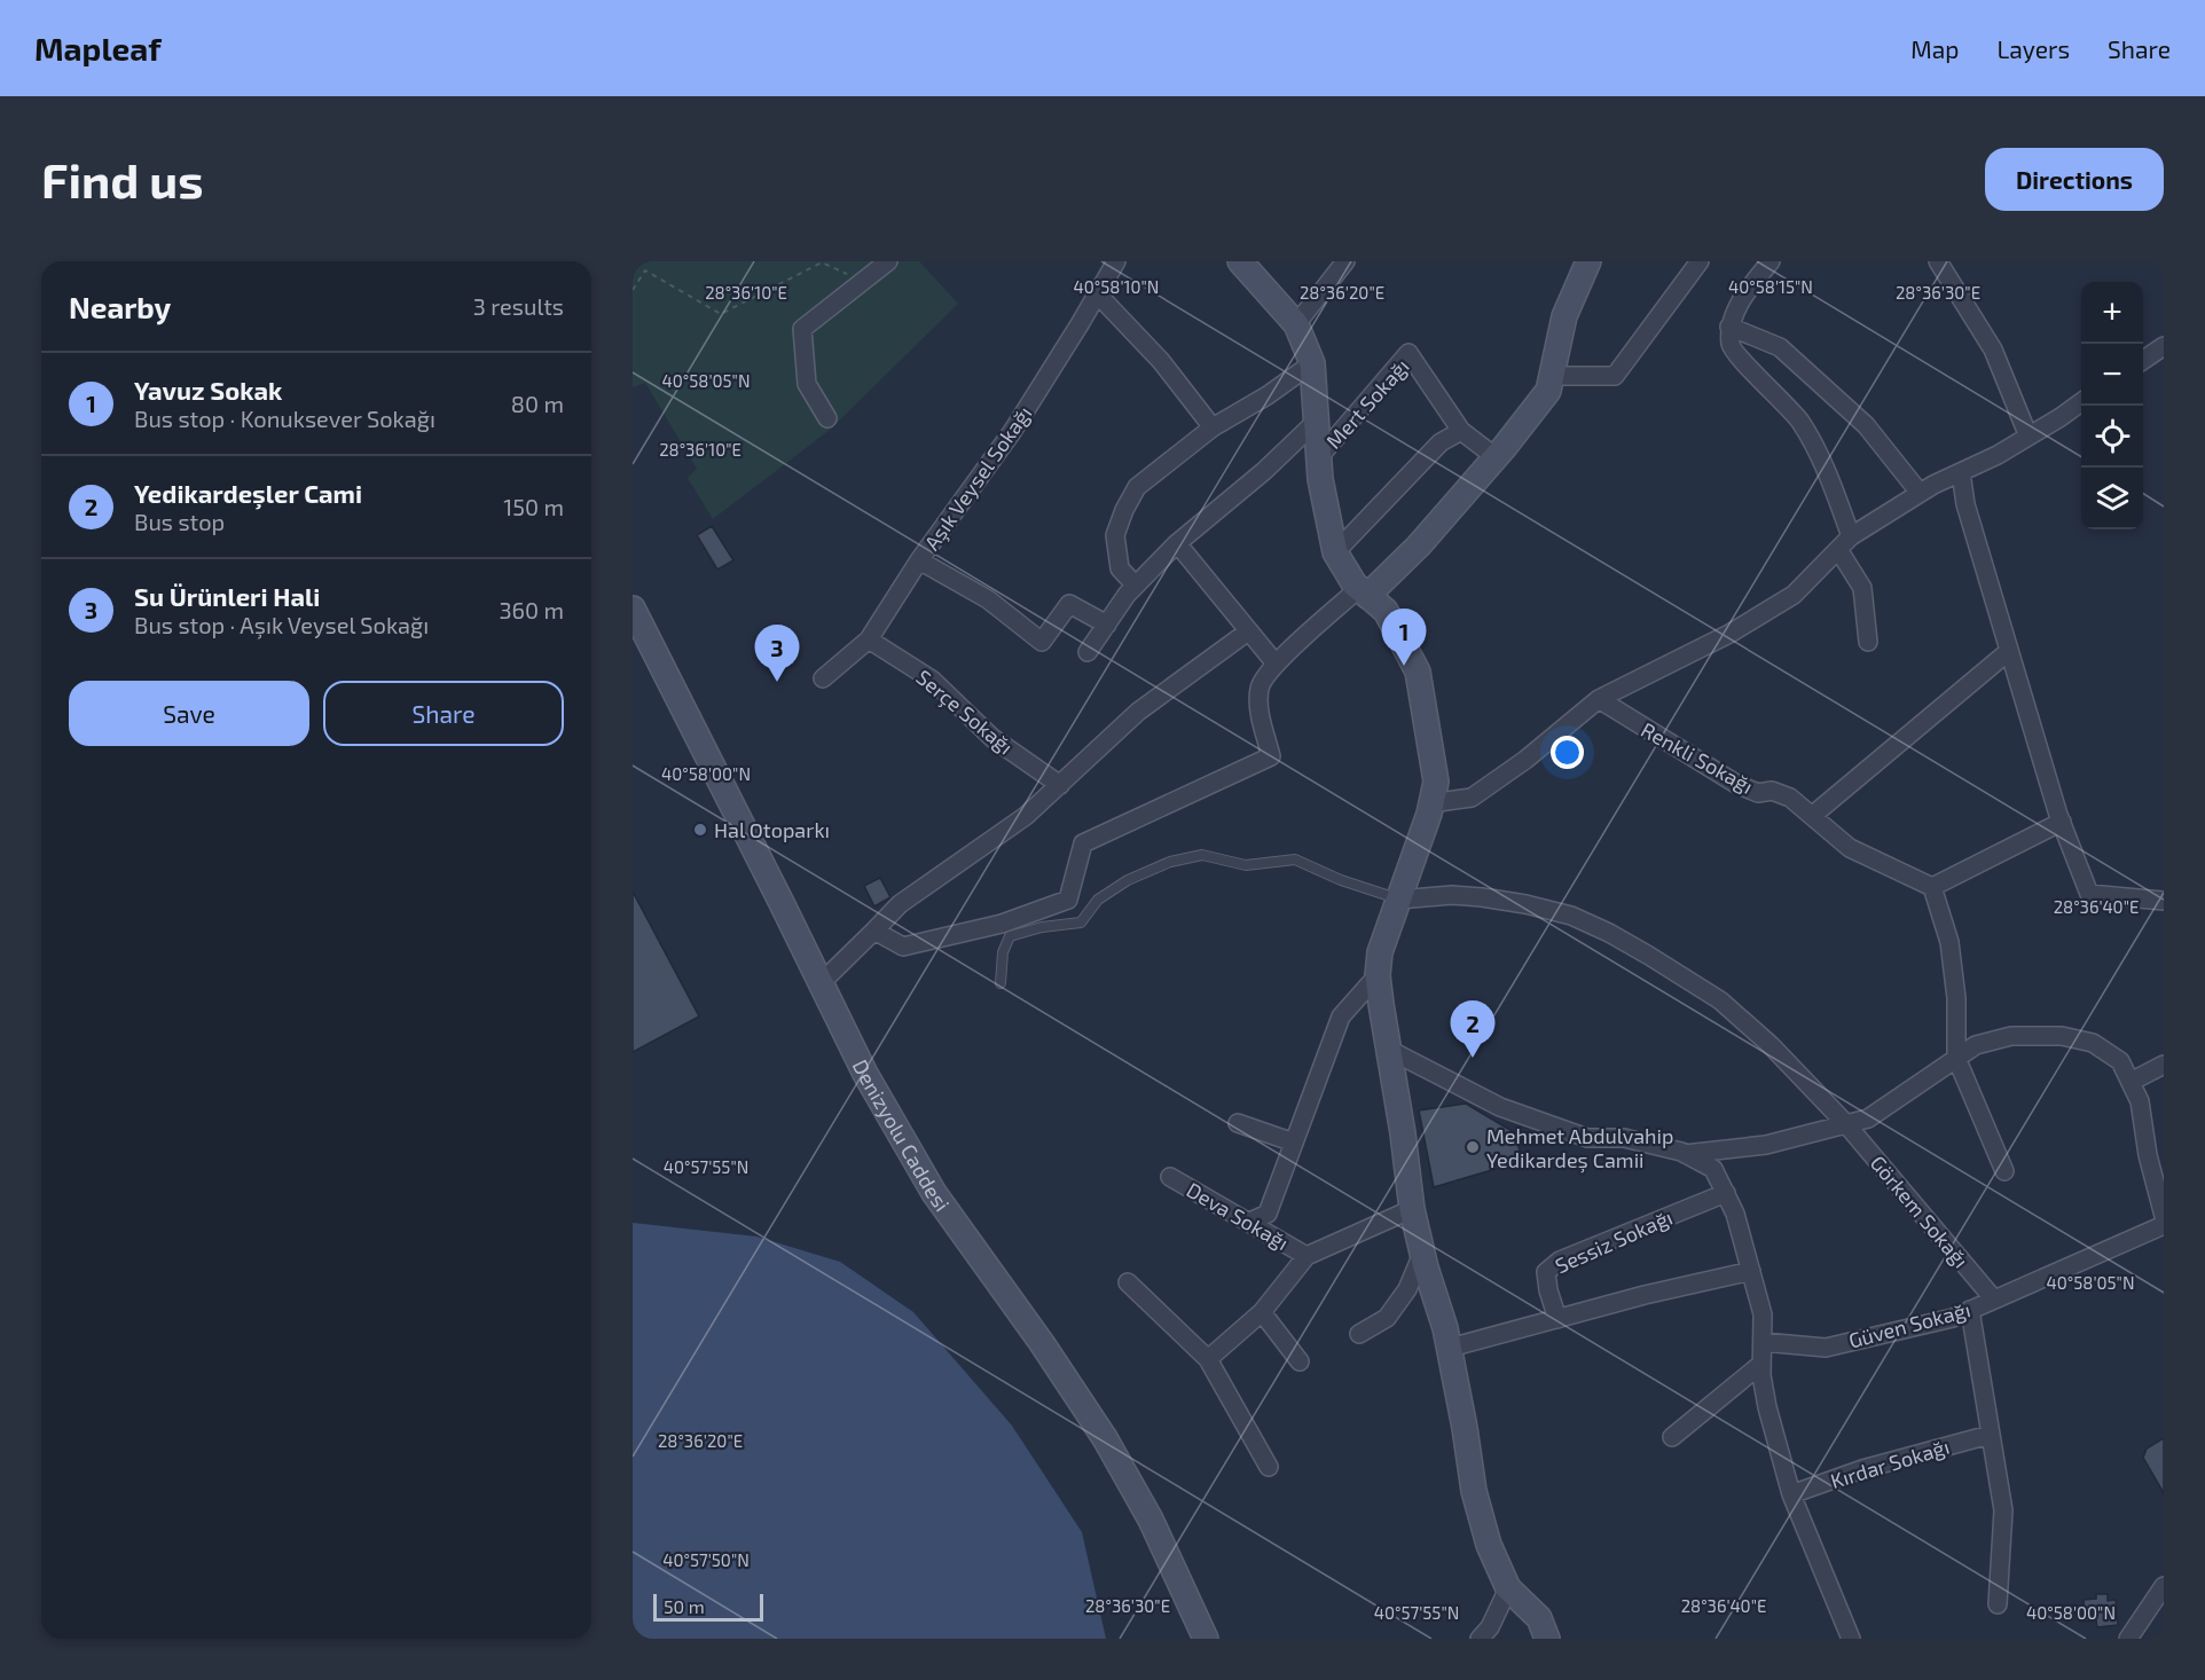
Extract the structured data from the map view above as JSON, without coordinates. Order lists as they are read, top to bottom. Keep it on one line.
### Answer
{"streets":{"street":["Mert Sokağı","Aşık Veysel Sokağı","Serçe Sokağı","Renkli Sokağı","Denizyolu Caddesi","Görkem Sokağı","Deva Sokağı","Sessiz Sokağı","Güven Sokağı","Kırdar Sokağı"]},"crossings":[["Aşık Veysel Sokağı","Serçe Sokağı"],["Görkem Sokağı","Güven Sokağı"]],"places":["Hal Otoparkı","Mehmet Abdulvahip Yedikardeş Camii"],"scale_bar":"50 m","page":{"header":"Mapleaf","nav":["Map","Layers","Share"],"buttons":["Directions",["Save","Share"]],"title":"Find us","heading":["Nearby","3 results"],"map_buttons":["+","−"],"list":[{"mark":"1","name":"Yavuz Sokak","note":"Bus stop · Konuksever Sokağı","value":"80 m"},{"mark":"2","name":"Yedikardeşler Cami","note":"Bus stop","value":"150 m"},{"mark":"3","name":"Su Ürünleri Hali","note":"Bus stop · Aşık Veysel Sokağı","value":"360 m"}],"pins":["1","3","2"],"scale":"50 m"},"coordinates":["40°58'10\"N","40°58'15\"N","28°36'10\"E","28°36'20\"E","28°36'30\"E","40°58'05\"N","40°58'00\"N","28°36'40\"E","40°57'55\"N","40°57'50\"N"]}
